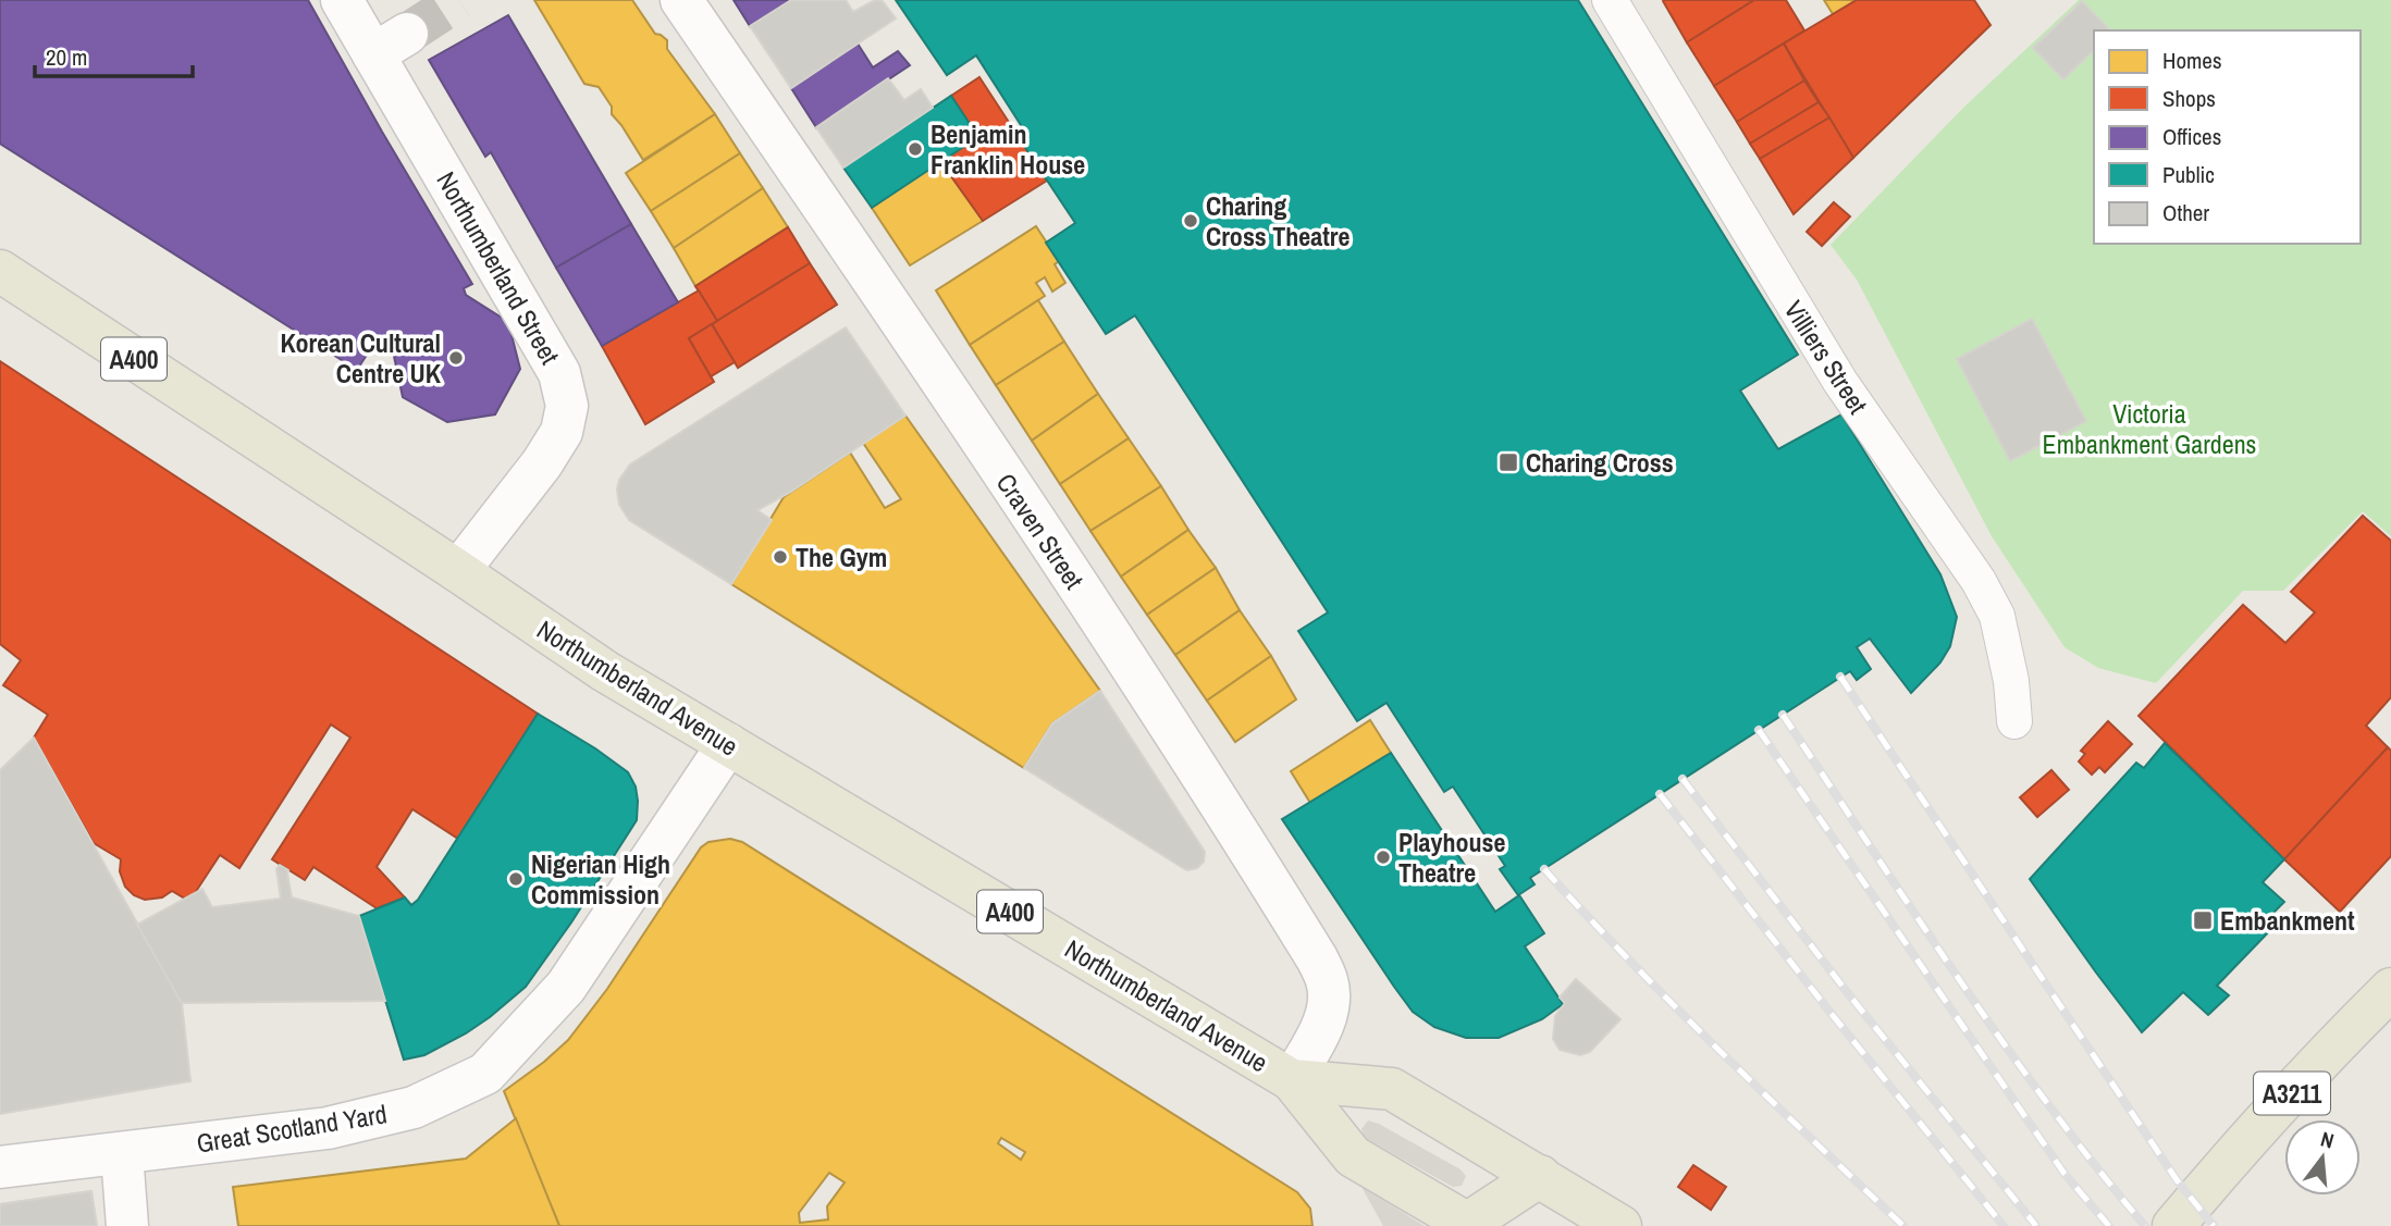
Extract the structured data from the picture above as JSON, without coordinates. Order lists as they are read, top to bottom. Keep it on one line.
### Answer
{"streets":{"main road":["A400","Northumberland Avenue","A3211"],"street":["Northumberland Street","Villiers Street","Craven Street","Great Scotland Yard"]},"crossings":[["Northumberland Street","Northumberland Avenue"],["Craven Street","Northumberland Avenue"],["Northumberland Avenue","Great Scotland Yard"]],"parks":["Victoria Embankment Gardens"],"places":{"other":["Benjamin Franklin House","Charing Cross Theatre","Korean Cultural Centre UK","The Gym","Playhouse Theatre","Nigerian High Commission"],"transit":["Charing Cross","Embankment"]},"legend":["Homes","Shops","Offices","Public","Other"],"scale_bar":"20 m","north":"top"}
